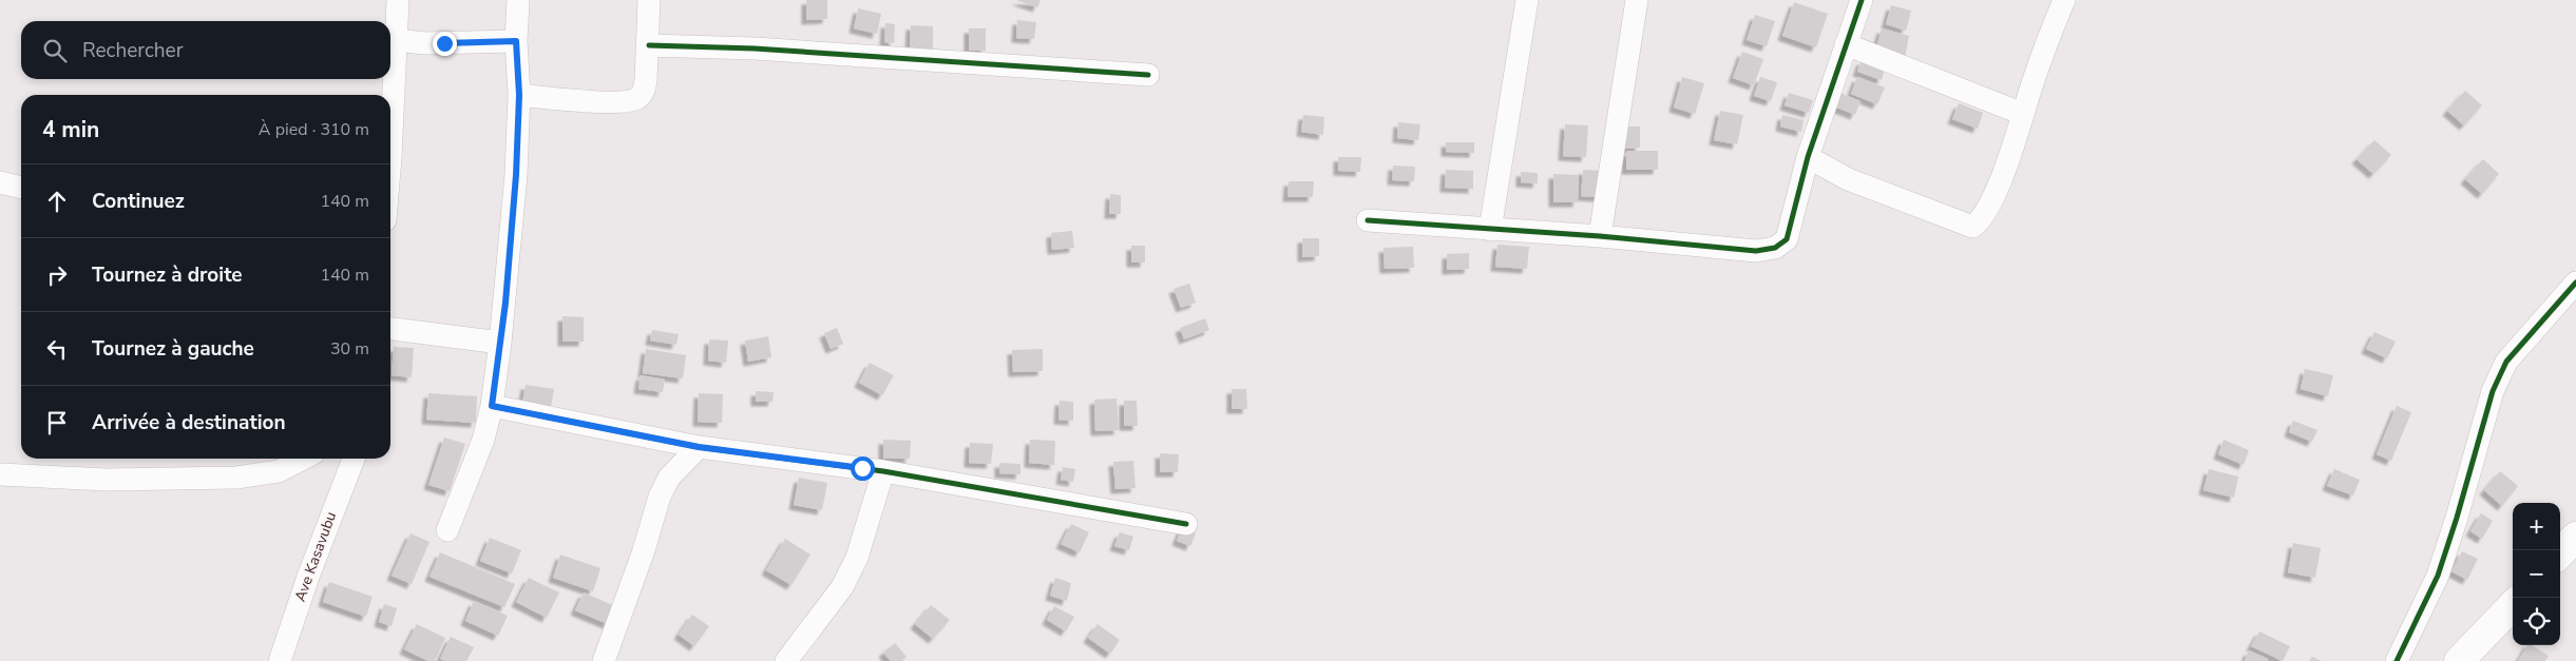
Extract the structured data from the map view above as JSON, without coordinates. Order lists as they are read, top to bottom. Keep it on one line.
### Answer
{"streets":{"street":["Ave Kasavubu"]},"page":{"search":"Rechercher","heading":["4 min","À pied · 310 m"],"list":[["Continuez","140 m"],["Tournez à droite","140 m"],["Tournez à gauche","30 m"],"Arrivée à destination"],"map_buttons":["+","−"]}}
